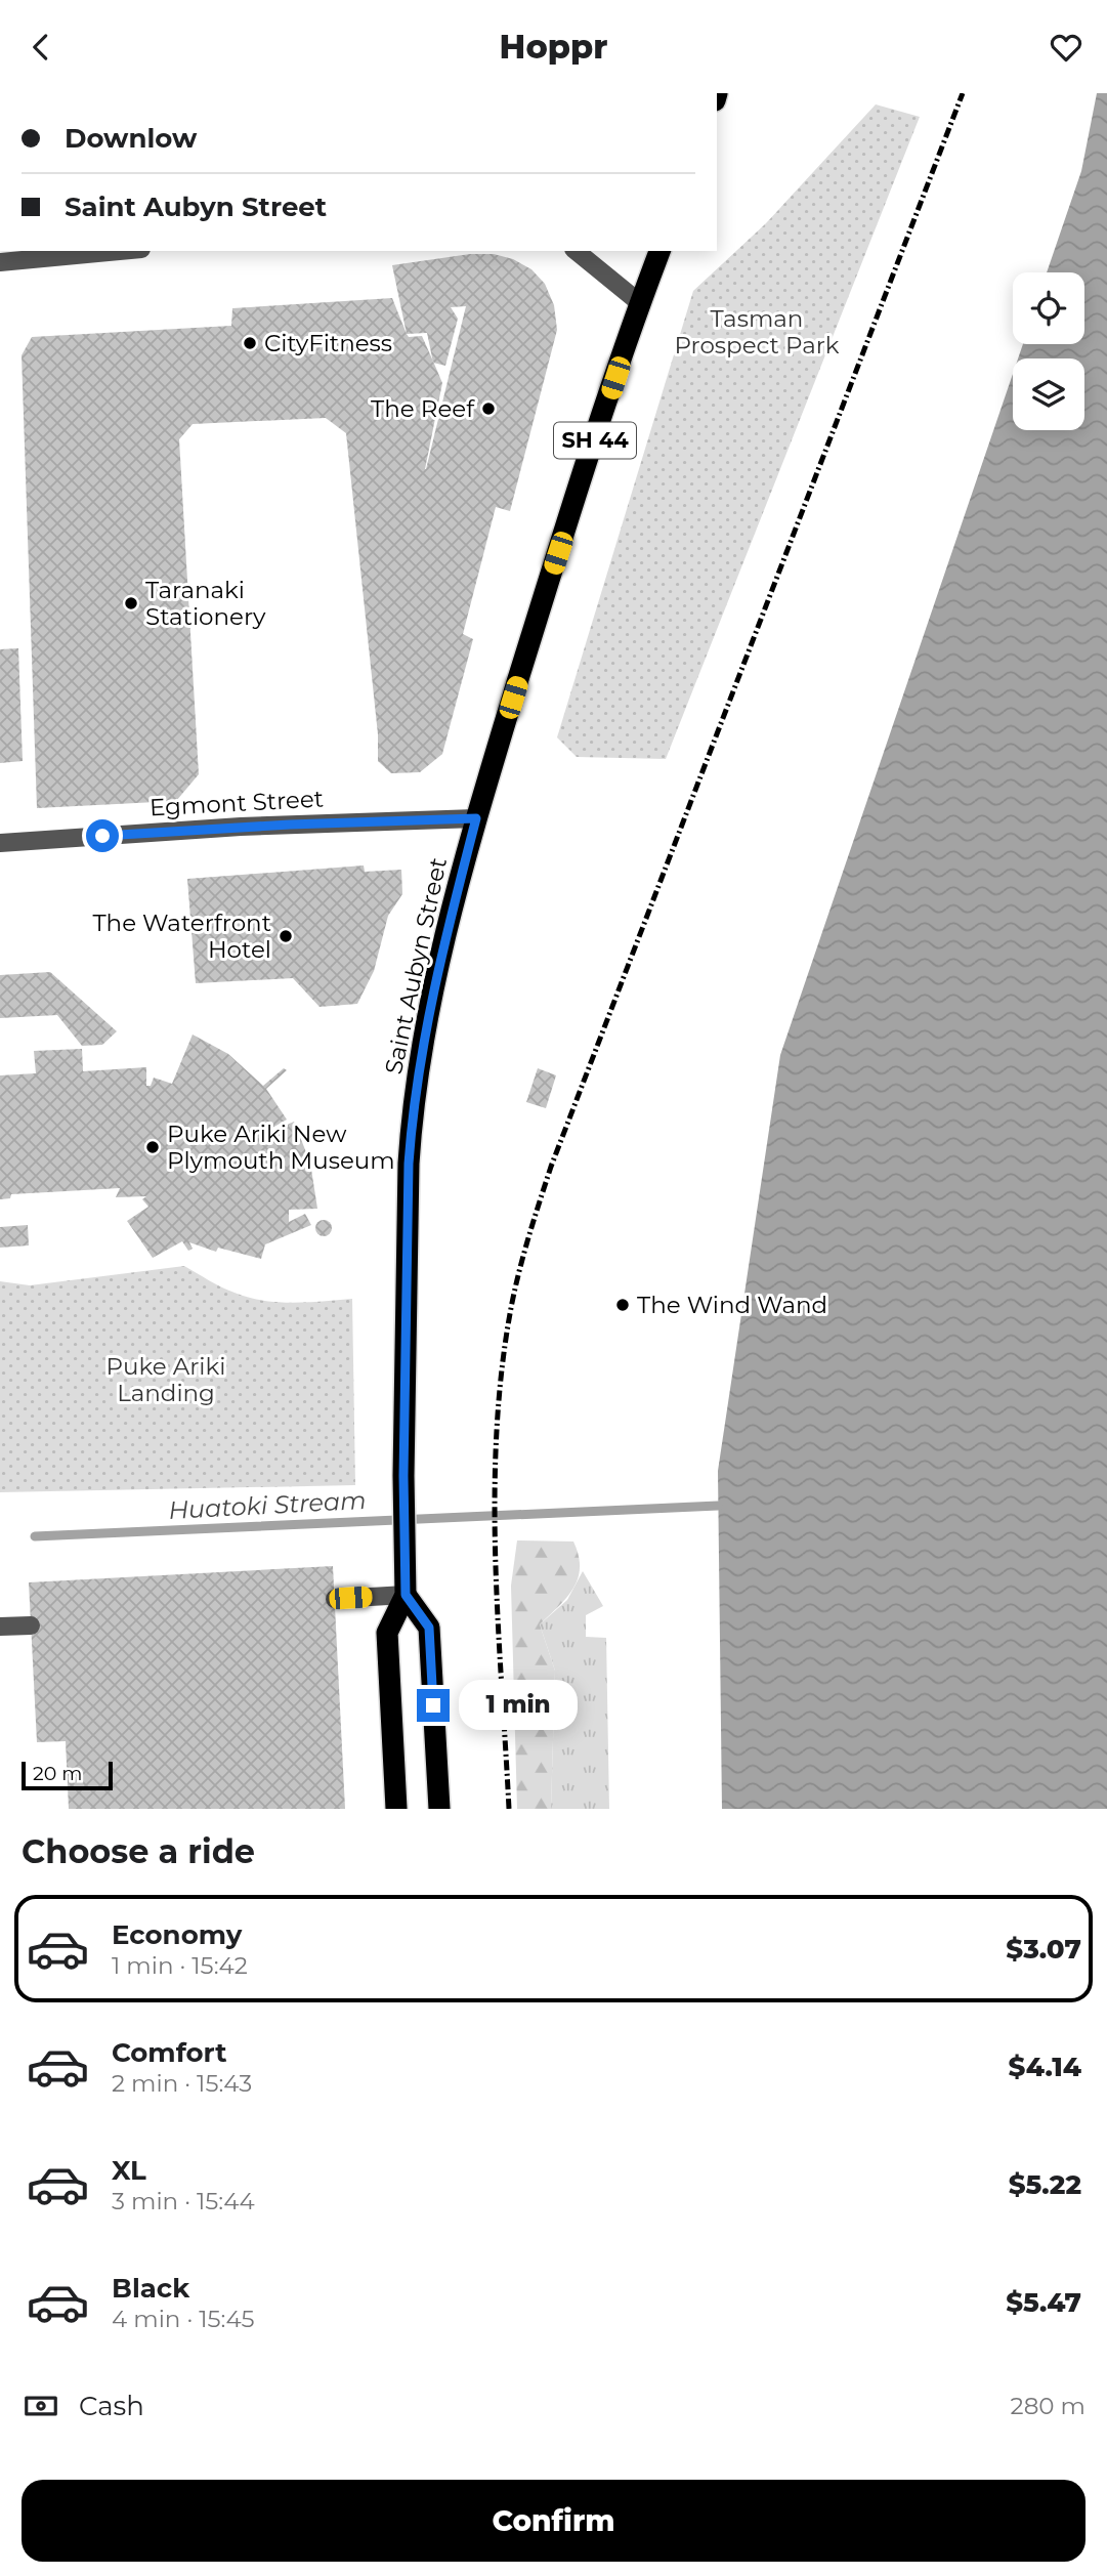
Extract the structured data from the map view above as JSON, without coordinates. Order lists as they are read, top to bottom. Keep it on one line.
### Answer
{"streets":{"highway":["SH 44","Saint Aubyn Street"],"street":["Egmont Street"]},"crossings":[["Egmont Street","Saint Aubyn Street"]],"water":["Huatoki Stream"],"parks":["Tasman Prospect Park","Puke Ariki Landing"],"places":["CityFitness","The Reef","Taranaki Stationery","The Waterfront Hotel","Puke Ariki New Plymouth Museum","The Wind Wand"],"scale_bar":"20 m","page":{"header":"Hoppr","banner":["Downlow","Saint Aubyn Street"],"bubble":"1 min","scale":"20 m","heading":"Choose a ride","list":[{"name":"Economy","note":"1 min · 15:42","value":"$3.07"},{"name":"Comfort","note":"2 min · 15:43","value":"$4.14"},{"name":"XL","note":"3 min · 15:44","value":"$5.22"},{"name":"Black","note":"4 min · 15:45","value":"$5.47"}],"pay":["Cash","280 m"],"buttons":"Confirm"}}
